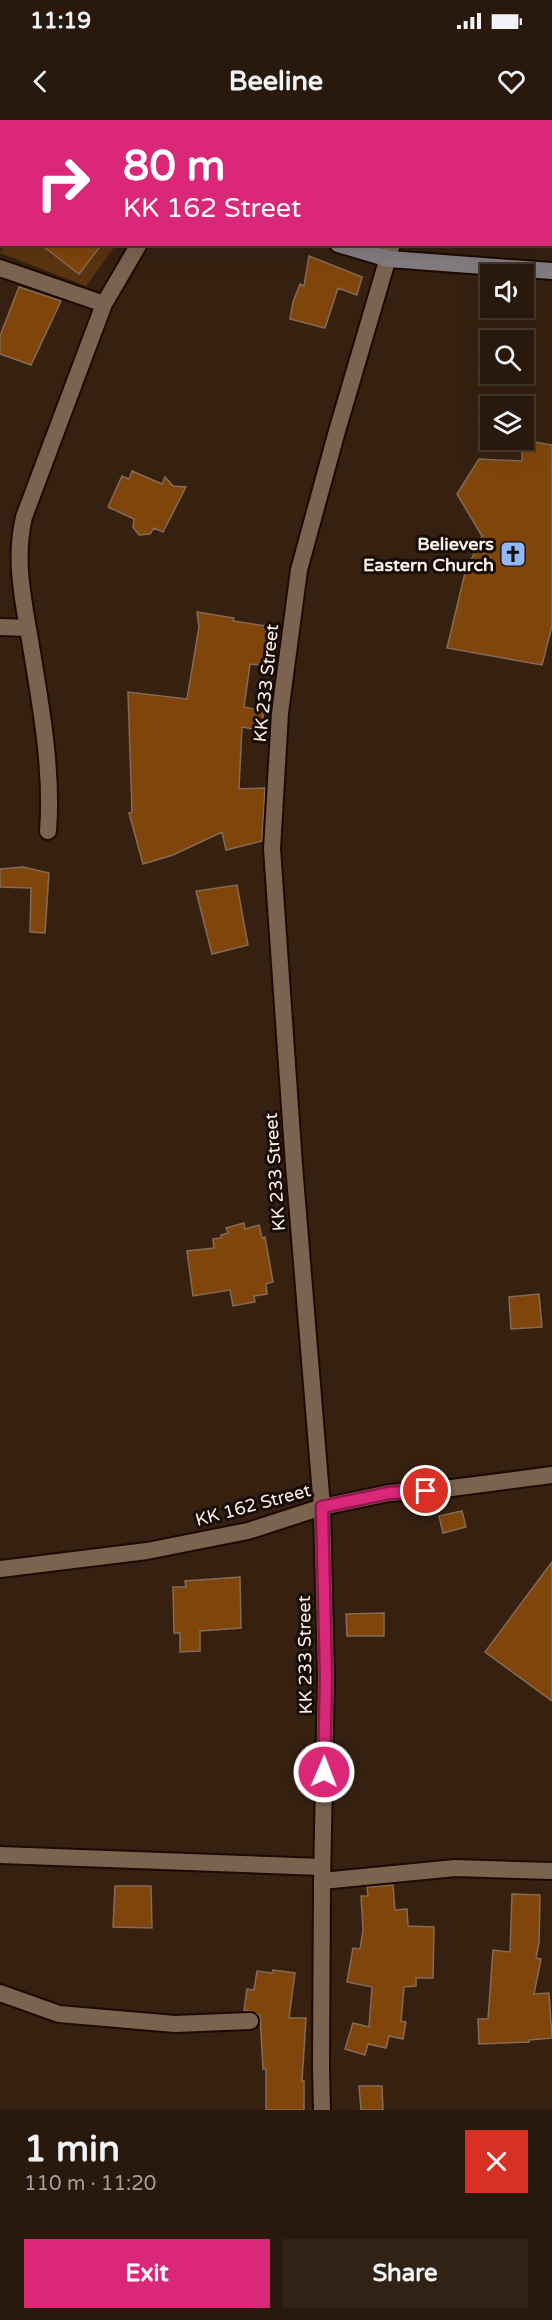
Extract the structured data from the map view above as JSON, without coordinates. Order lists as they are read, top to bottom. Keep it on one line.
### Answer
{"streets":{"street":["KK 233 Street","KK 162 Street"]},"crossings":[["KK 233 Street","KK 162 Street"]],"places":{"church":["Believers Eastern Church"]},"page":{"status":"11:19","header":"Beeline","turn":["80 m","KK 162 Street"],"heading":["1 min","110 m · 11:20"],"buttons":["Exit","Share"]}}
